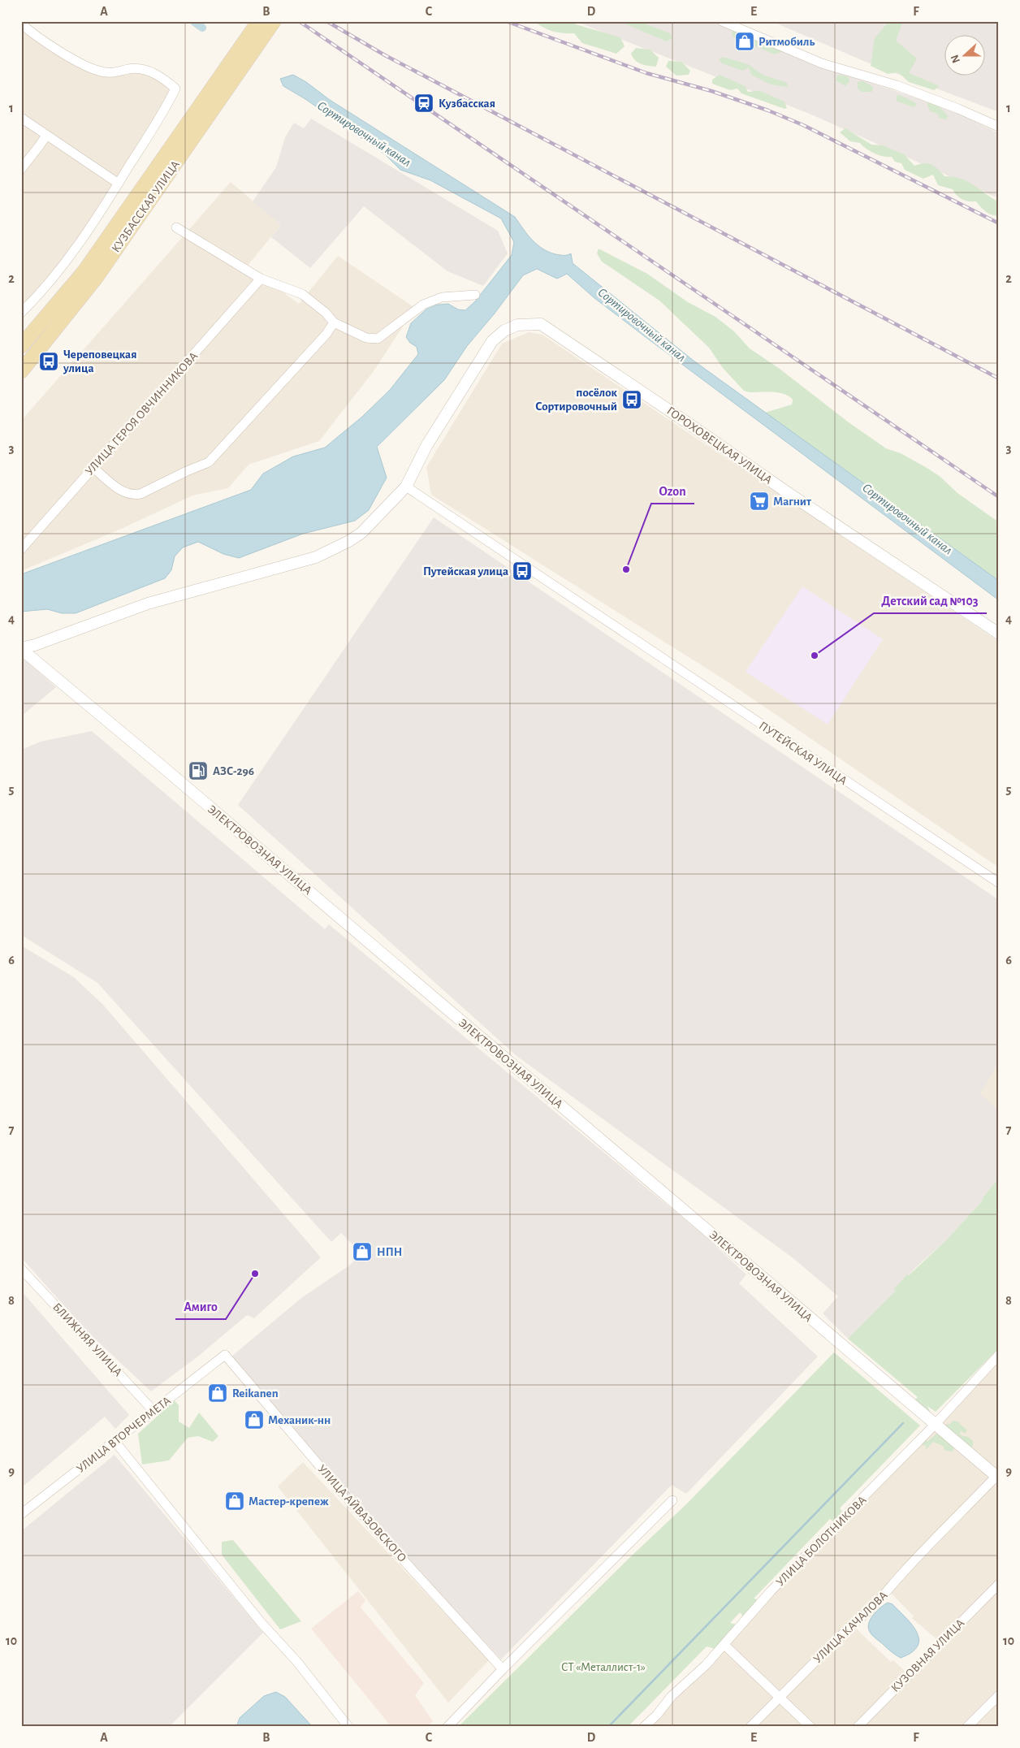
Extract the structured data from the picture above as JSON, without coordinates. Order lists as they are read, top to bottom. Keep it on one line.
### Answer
{"streets":{"main road":["КУЗБАССКАЯ УЛИЦА"],"street":["УЛИЦА ГЕРОЯ ОВЧИННИКОВА","ГОРОХОВЕЦКАЯ УЛИЦА","ПУТЕЙСКАЯ УЛИЦА","ЭЛЕКТРОВОЗНАЯ УЛИЦА","БЛИЖНЯЯ УЛИЦА","УЛИЦА ВТОРЧЕРМЕТА","УЛИЦА АЙВАЗОВСКОГО","УЛИЦА БОЛОТНИКОВА","УЛИЦА КАЧАЛОВА","КУЗОВНАЯ УЛИЦА"]},"crossings":[["ГОРОХОВЕЦКАЯ УЛИЦА","ПУТЕЙСКАЯ УЛИЦА"],["ЭЛЕКТРОВОЗНАЯ УЛИЦА","УЛИЦА БОЛОТНИКОВА"],["ЭЛЕКТРОВОЗНАЯ УЛИЦА","УЛИЦА КАЧАЛОВА"],["БЛИЖНЯЯ УЛИЦА","УЛИЦА ВТОРЧЕРМЕТА"],["УЛИЦА ВТОРЧЕРМЕТА","УЛИЦА АЙВАЗОВСКОГО"]],"water":["Сортировочный канал"],"parks":["СТ «Металлист-1»"],"places":{"shop":["Ритмобиль","НПН","Reikanen","Механик-нн","Мастер-крепеж"],"station":["Кузбасская"],"bus stop":["Череповецкая улица","посёлок Сортировочный","Путейская улица"],"supermarket":["Магнит"],"other":["Ozon","Детский сад №103","Амиго"],"fuel station":["АЗС-296"]},"north":"left","grid":{"columns":["A","B","C","D","E","F"],"rows":["1","2","3","4","5","6","7","8","9","10"]}}
